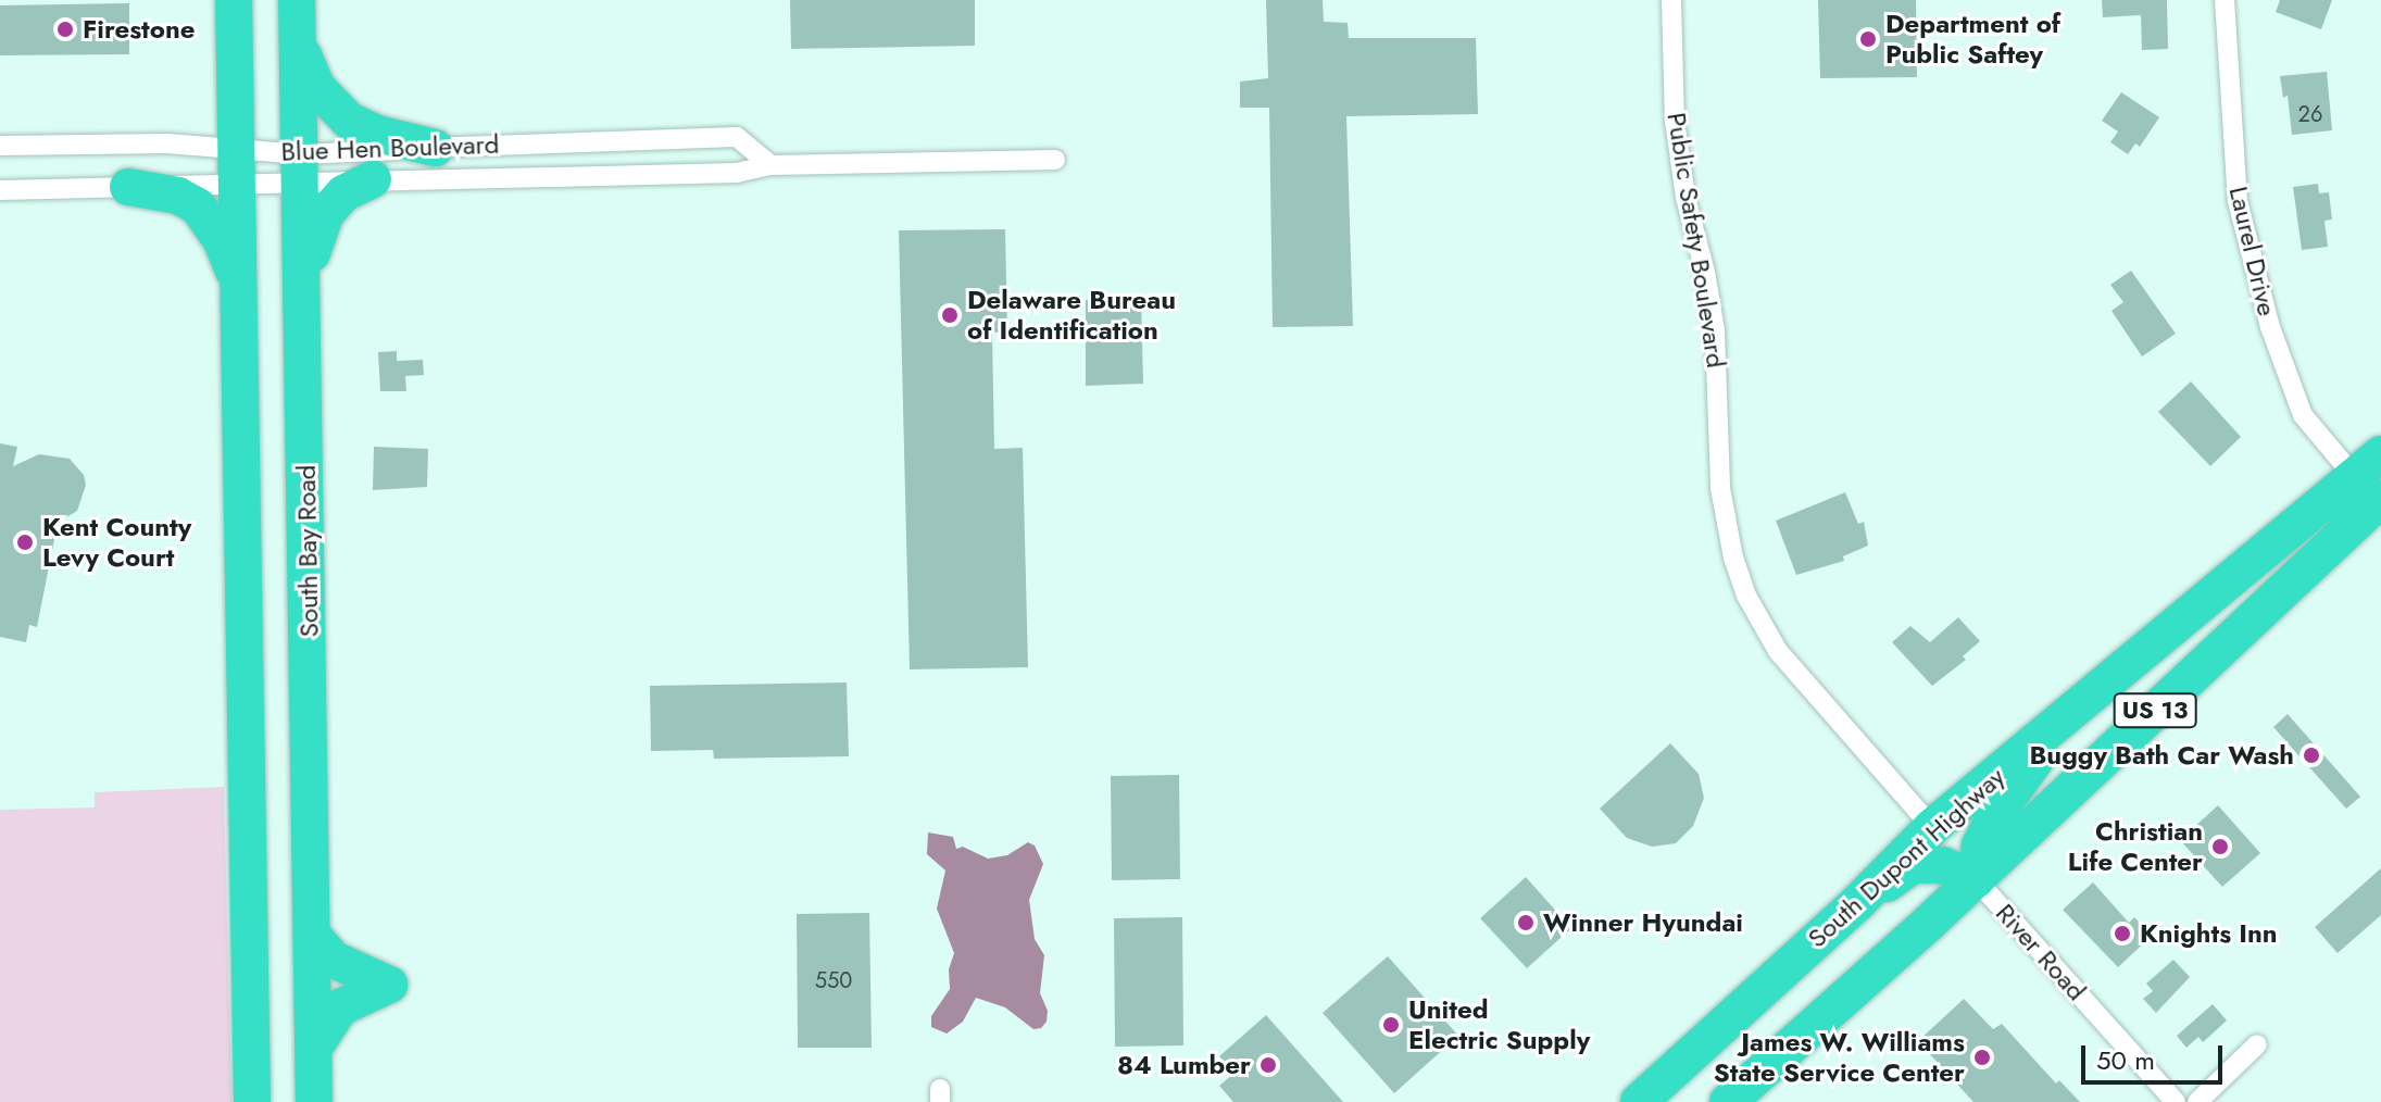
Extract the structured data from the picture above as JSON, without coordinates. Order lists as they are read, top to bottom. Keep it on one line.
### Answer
{"streets":{"highway":["South Bay Road","US 13","South Dupont Highway"],"street":["Blue Hen Boulevard","Public Safety Boulevard","Laurel Drive","River Road"]},"crossings":[["Blue Hen Boulevard","South Bay Road"],["Public Safety Boulevard","South Dupont Highway"],["Laurel Drive","US 13"],["Laurel Drive","South Dupont Highway"],["US 13","South Dupont Highway"],["US 13","River Road"]],"places":["Firestone","Department of Public Saftey","Delaware Bureau of Identification","Kent County Levy Court","Buggy Bath Car Wash","Christian Life Center","Winner Hyundai","Knights Inn","United Electric Supply","James W. Williams State Service Center","84 Lumber"],"house_numbers":["26","550"],"scale_bar":"50 m"}
